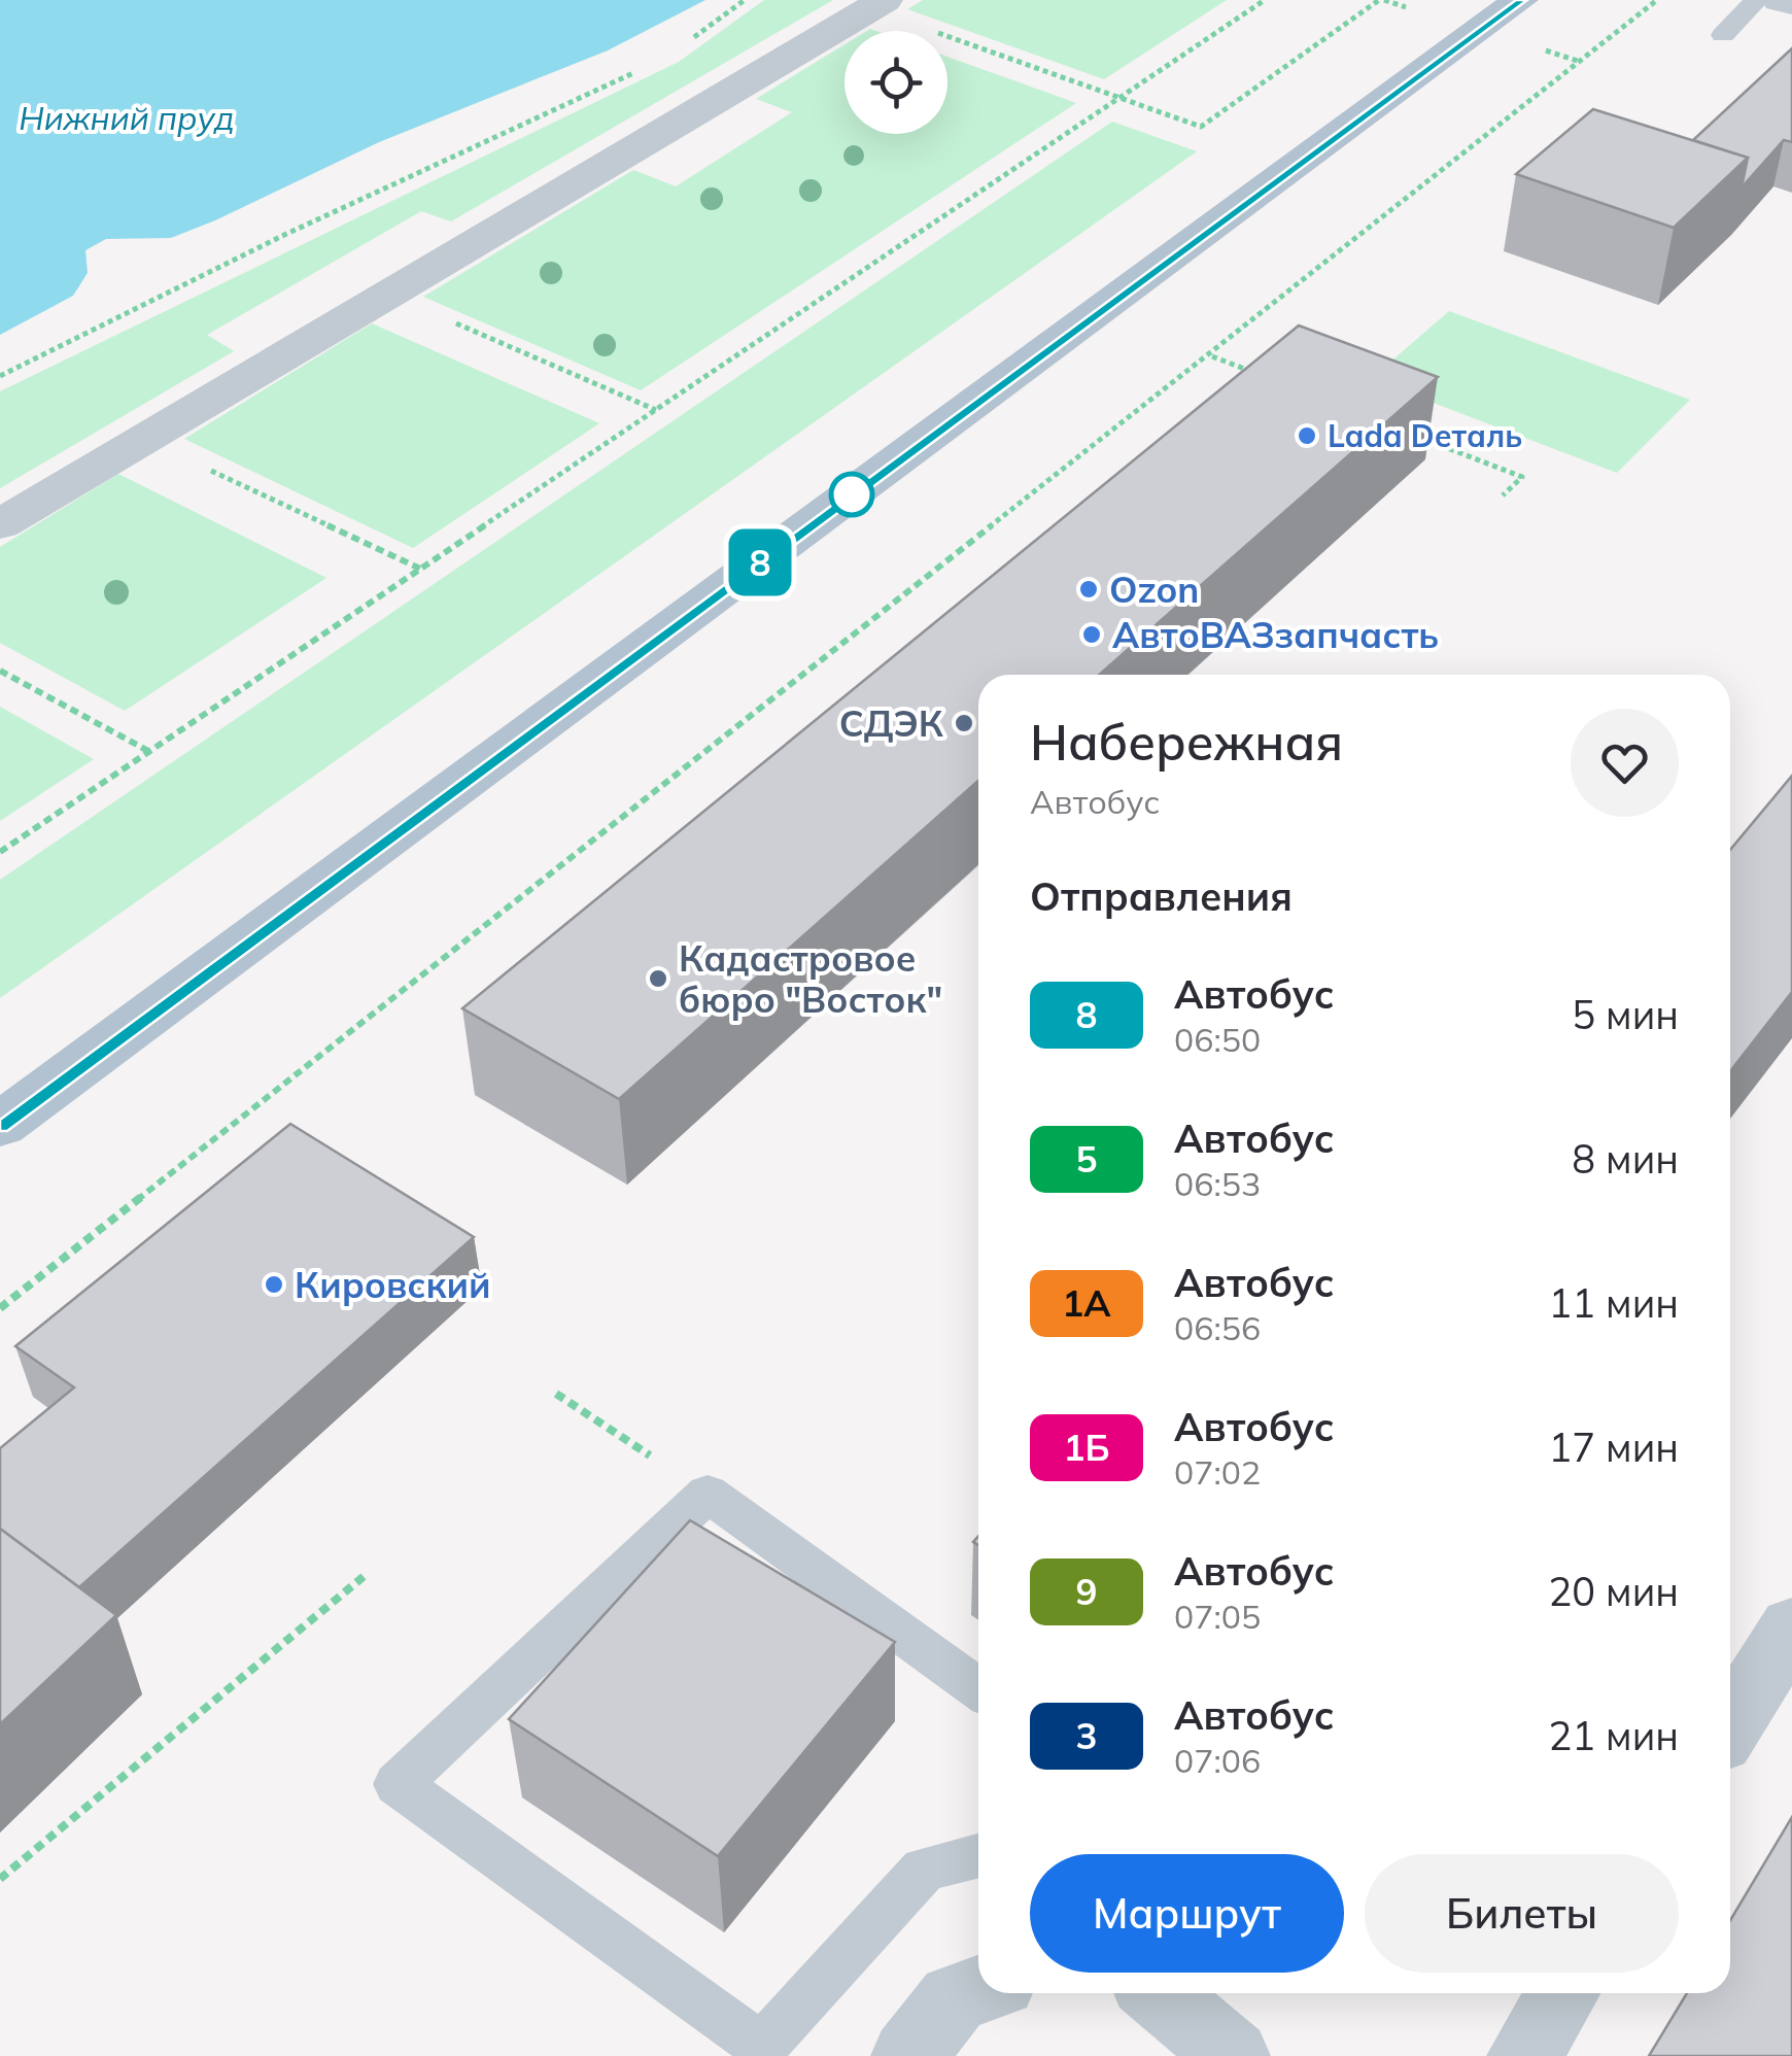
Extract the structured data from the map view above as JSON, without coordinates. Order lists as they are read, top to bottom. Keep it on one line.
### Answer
{"water":["Нижний пруд"],"places":["Lada Dеталь","Ozon","АвтоВАЗзапчасть","СДЭК","Кадастровое бюро \"Восток\"","Кировский"],"lines":["bus line 8"],"page":{"on_map":"8","heading":[["Набережная","Автобус"],"Отправления"],"list":[{"mark":"8","name":"Автобус","note":"06:50","value":"5 мин"},{"mark":"5","name":"Автобус","note":"06:53","value":"8 мин"},{"mark":"1А","name":"Автобус","note":"06:56","value":"11 мин"},{"mark":"1Б","name":"Автобус","note":"07:02","value":"17 мин"},{"mark":"9","name":"Автобус","note":"07:05","value":"20 мин"},{"mark":"3","name":"Автобус","note":"07:06","value":"21 мин"}],"buttons":["Маршрут","Билеты"]}}
